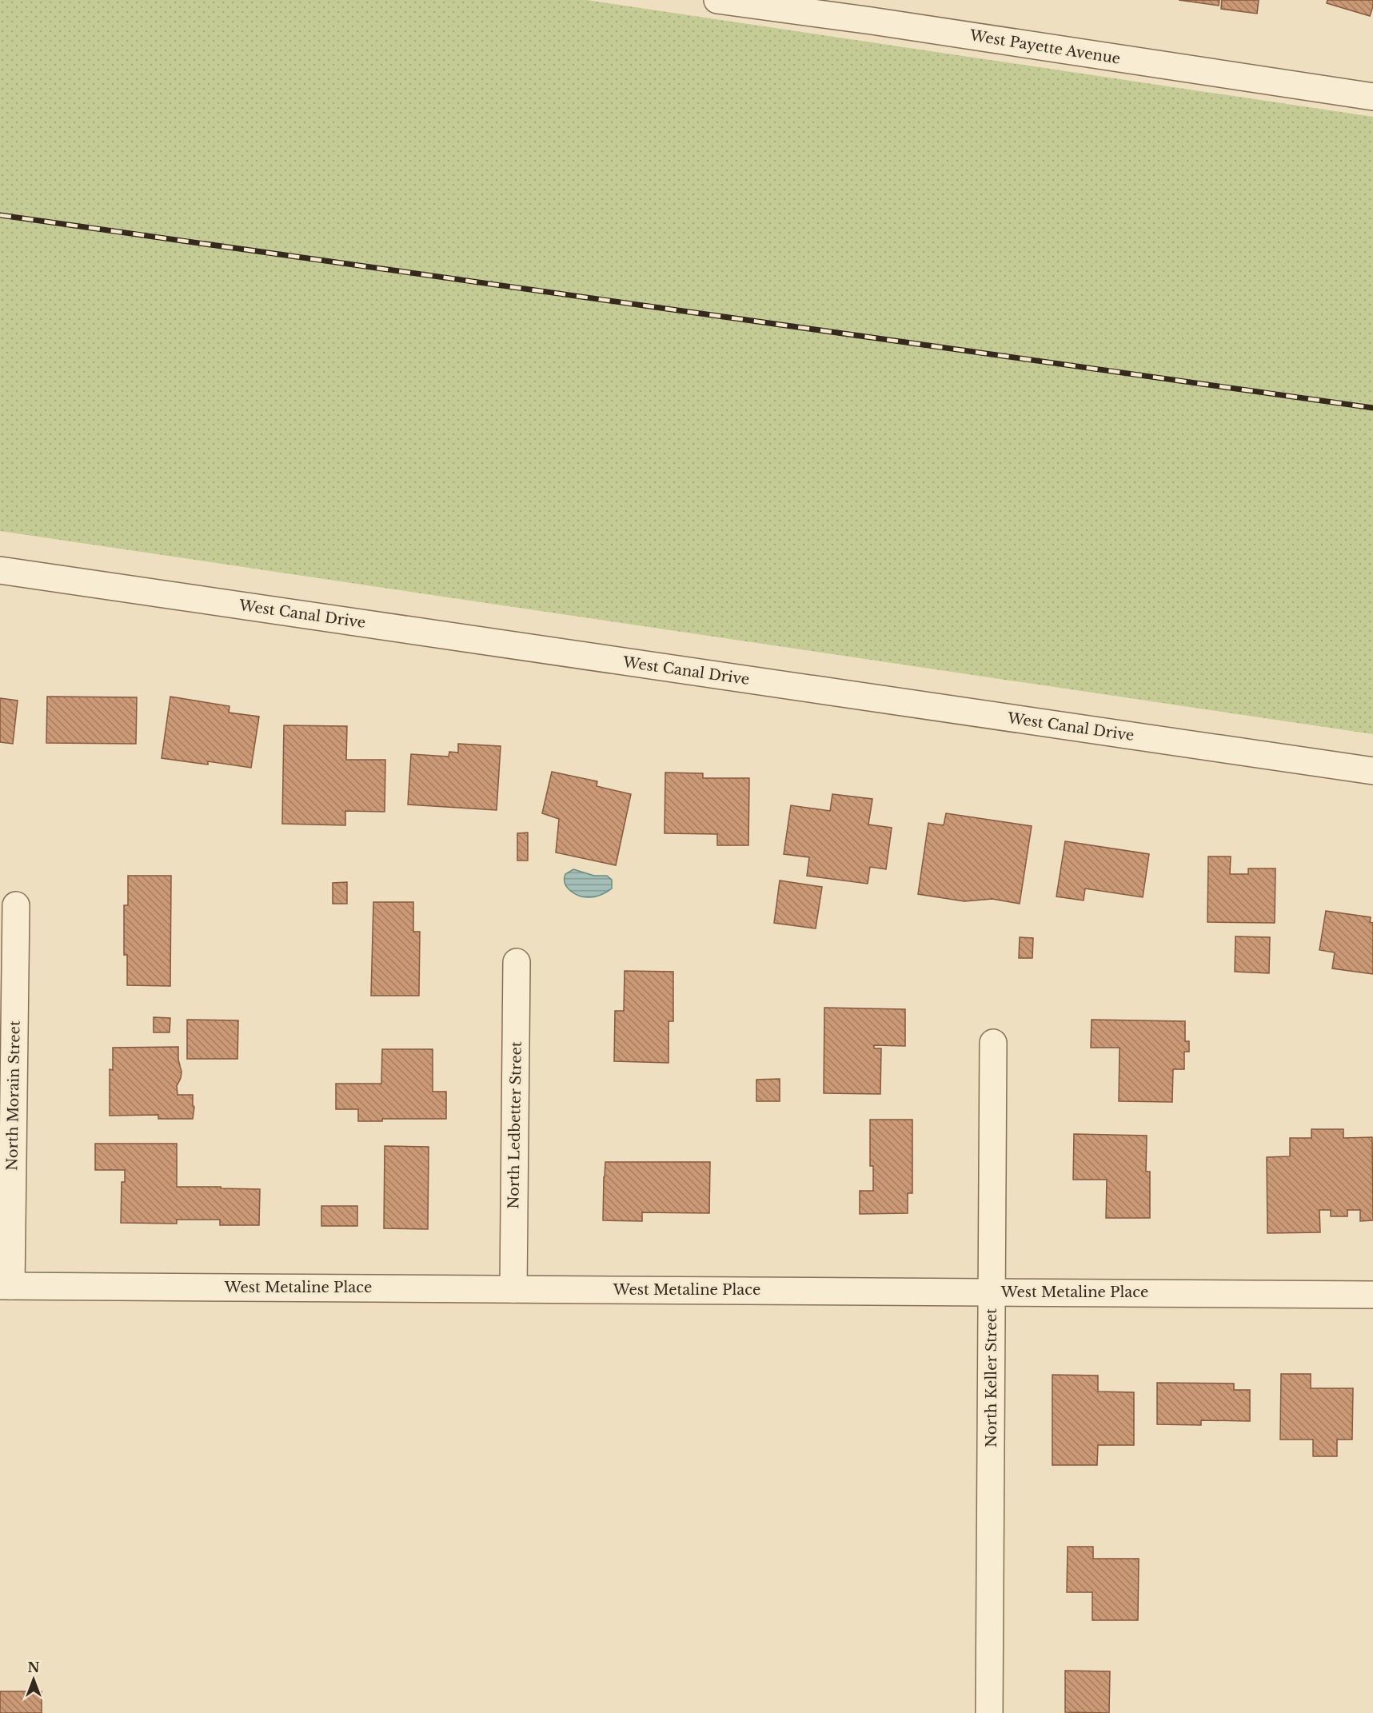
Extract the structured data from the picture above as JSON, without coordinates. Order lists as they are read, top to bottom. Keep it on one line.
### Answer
{"streets":{"street":["West Payette Avenue","West Canal Drive","North Morain Street","North Ledbetter Street","West Metaline Place","North Keller Street"]},"crossings":[["North Morain Street","West Metaline Place"],["North Ledbetter Street","West Metaline Place"],["West Metaline Place","North Keller Street"]],"north":"top"}
